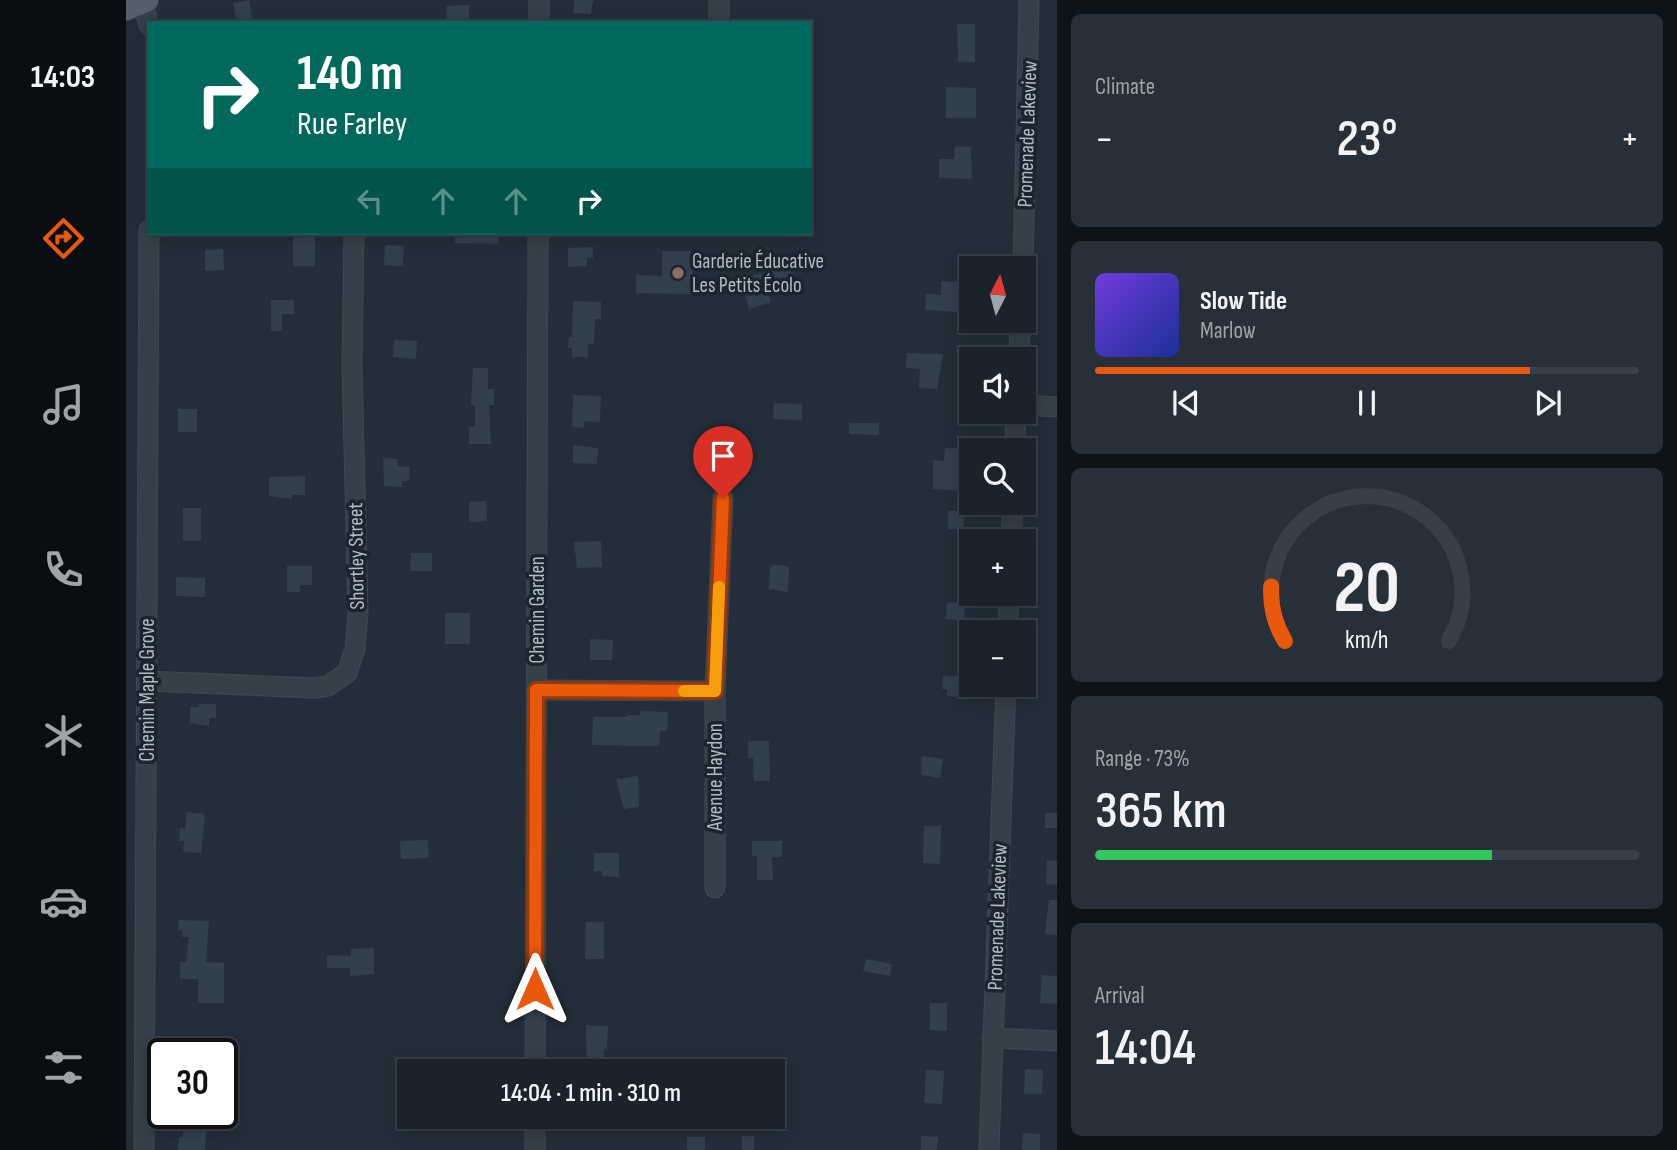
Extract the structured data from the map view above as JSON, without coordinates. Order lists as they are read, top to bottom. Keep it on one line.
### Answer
{"streets":{"street":["Promenade Lakeview","Shortley Street","Chemin Garden","Chemin Maple Grove","Avenue Haydon"]},"crossings":[["Shortley Street","Chemin Maple Grove"]],"places":["Garderie Éducative Les Petits Écolo"],"north":"top","page":{"tabs":"14:03","tile":["Climate",["Range · 73%","365 km"],["Arrival","14:04"]],"turn":["140 m","Rue Farley"],"heat":["−","23°","+"],"map_buttons":["+","−"],"song":["Slow Tide","Marlow"],"limit":"30","trip":"14:04 · 1 min · 310 m","gauge":["20","km/h"]}}
